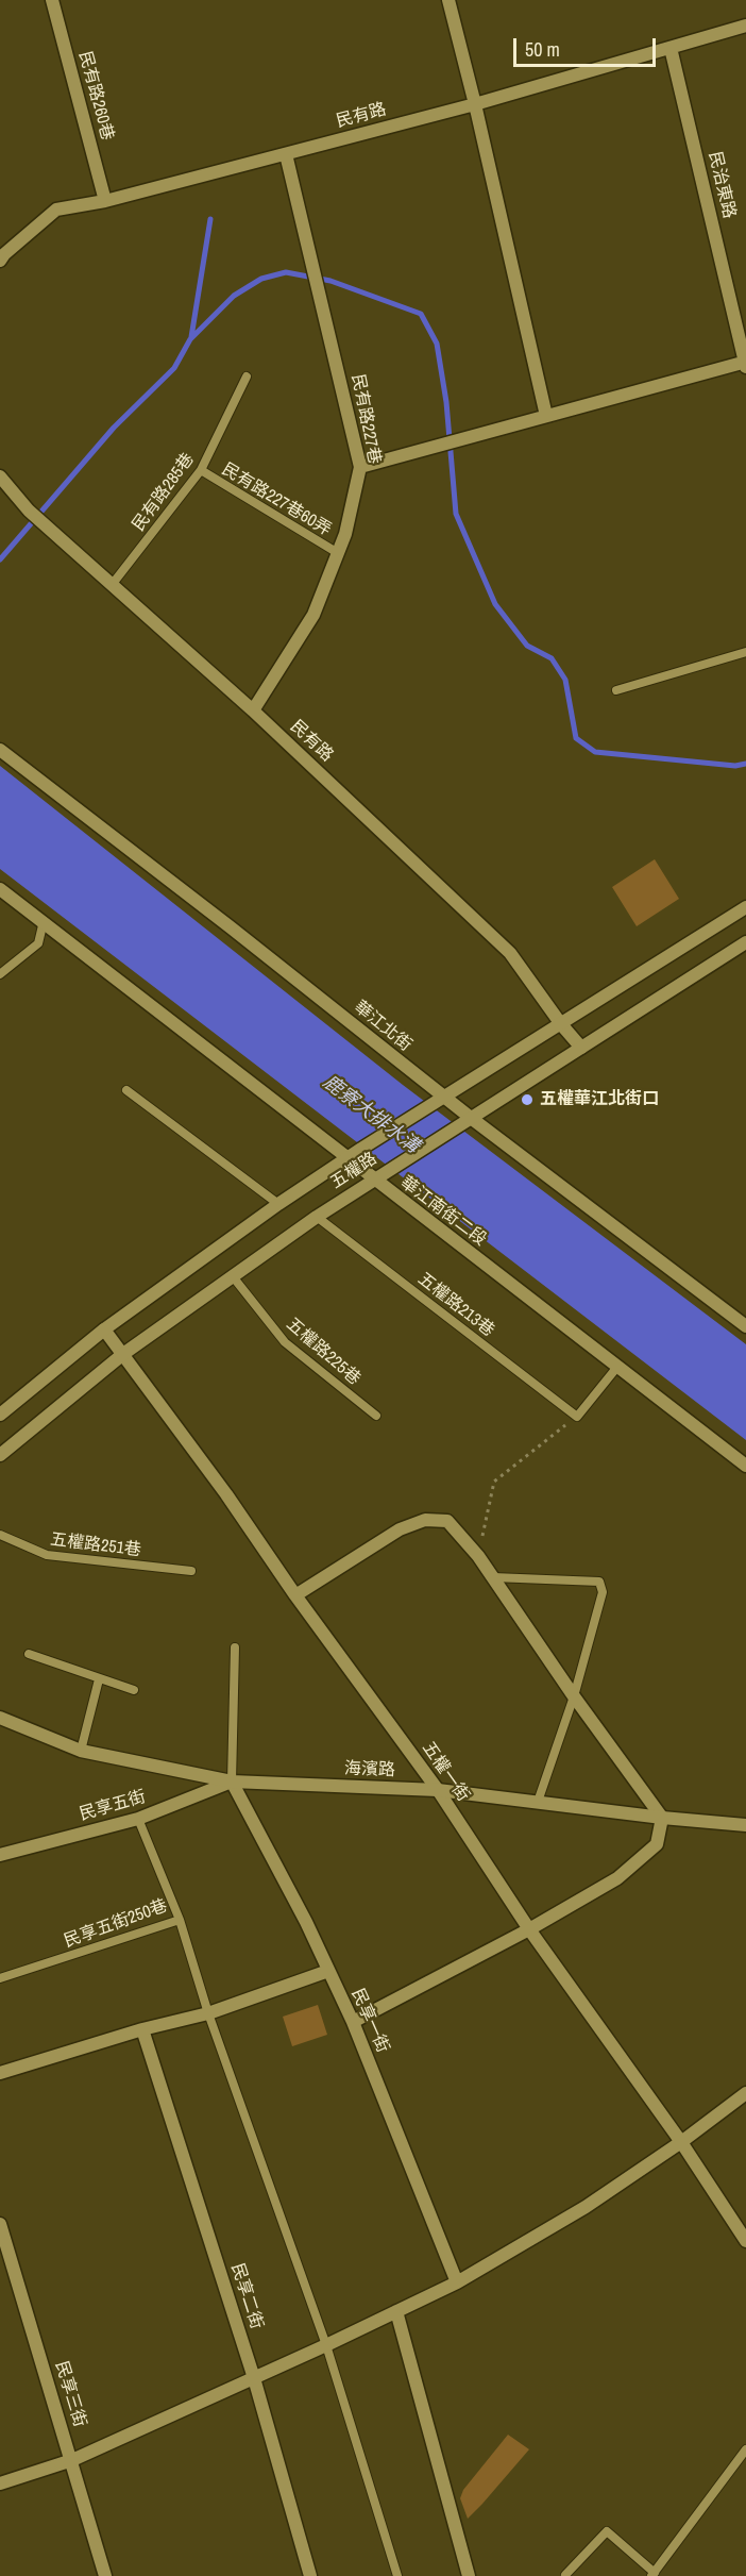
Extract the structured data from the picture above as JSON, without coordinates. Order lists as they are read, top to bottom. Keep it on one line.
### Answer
{"streets":{"street":["民有路260巷","民有路","民治東路","民有路227巷","華江北街","五權路","華江南街二段","海濱路","五權一街","民享五街","民享一街","民享二街","民享三街"],"lane":["民有路285巷","民有路227巷60弄","五權路213巷","五權路225巷","五權路251巷","民享五街250巷"]},"crossings":[["民有路260巷","民有路"],["民有路","民治東路"],["民有路","民有路227巷"],["民有路","民有路285巷"],["民有路","五權路"],["民有路227巷","民有路227巷60弄"],["民有路285巷","民有路227巷60弄"],["華江北街","五權路"],["五權路","華江南街二段"],["五權路","五權路213巷"],["五權路","五權路225巷"],["五權路","五權一街"],["海濱路","五權一街"],["海濱路","民享五街"],["海濱路","民享一街"],["民享五街","民享五街250巷"],["民享五街","民享一街"]],"water":["鹿寮大排水溝"],"places":["五權華江北街口"],"scale_bar":"50 m"}
